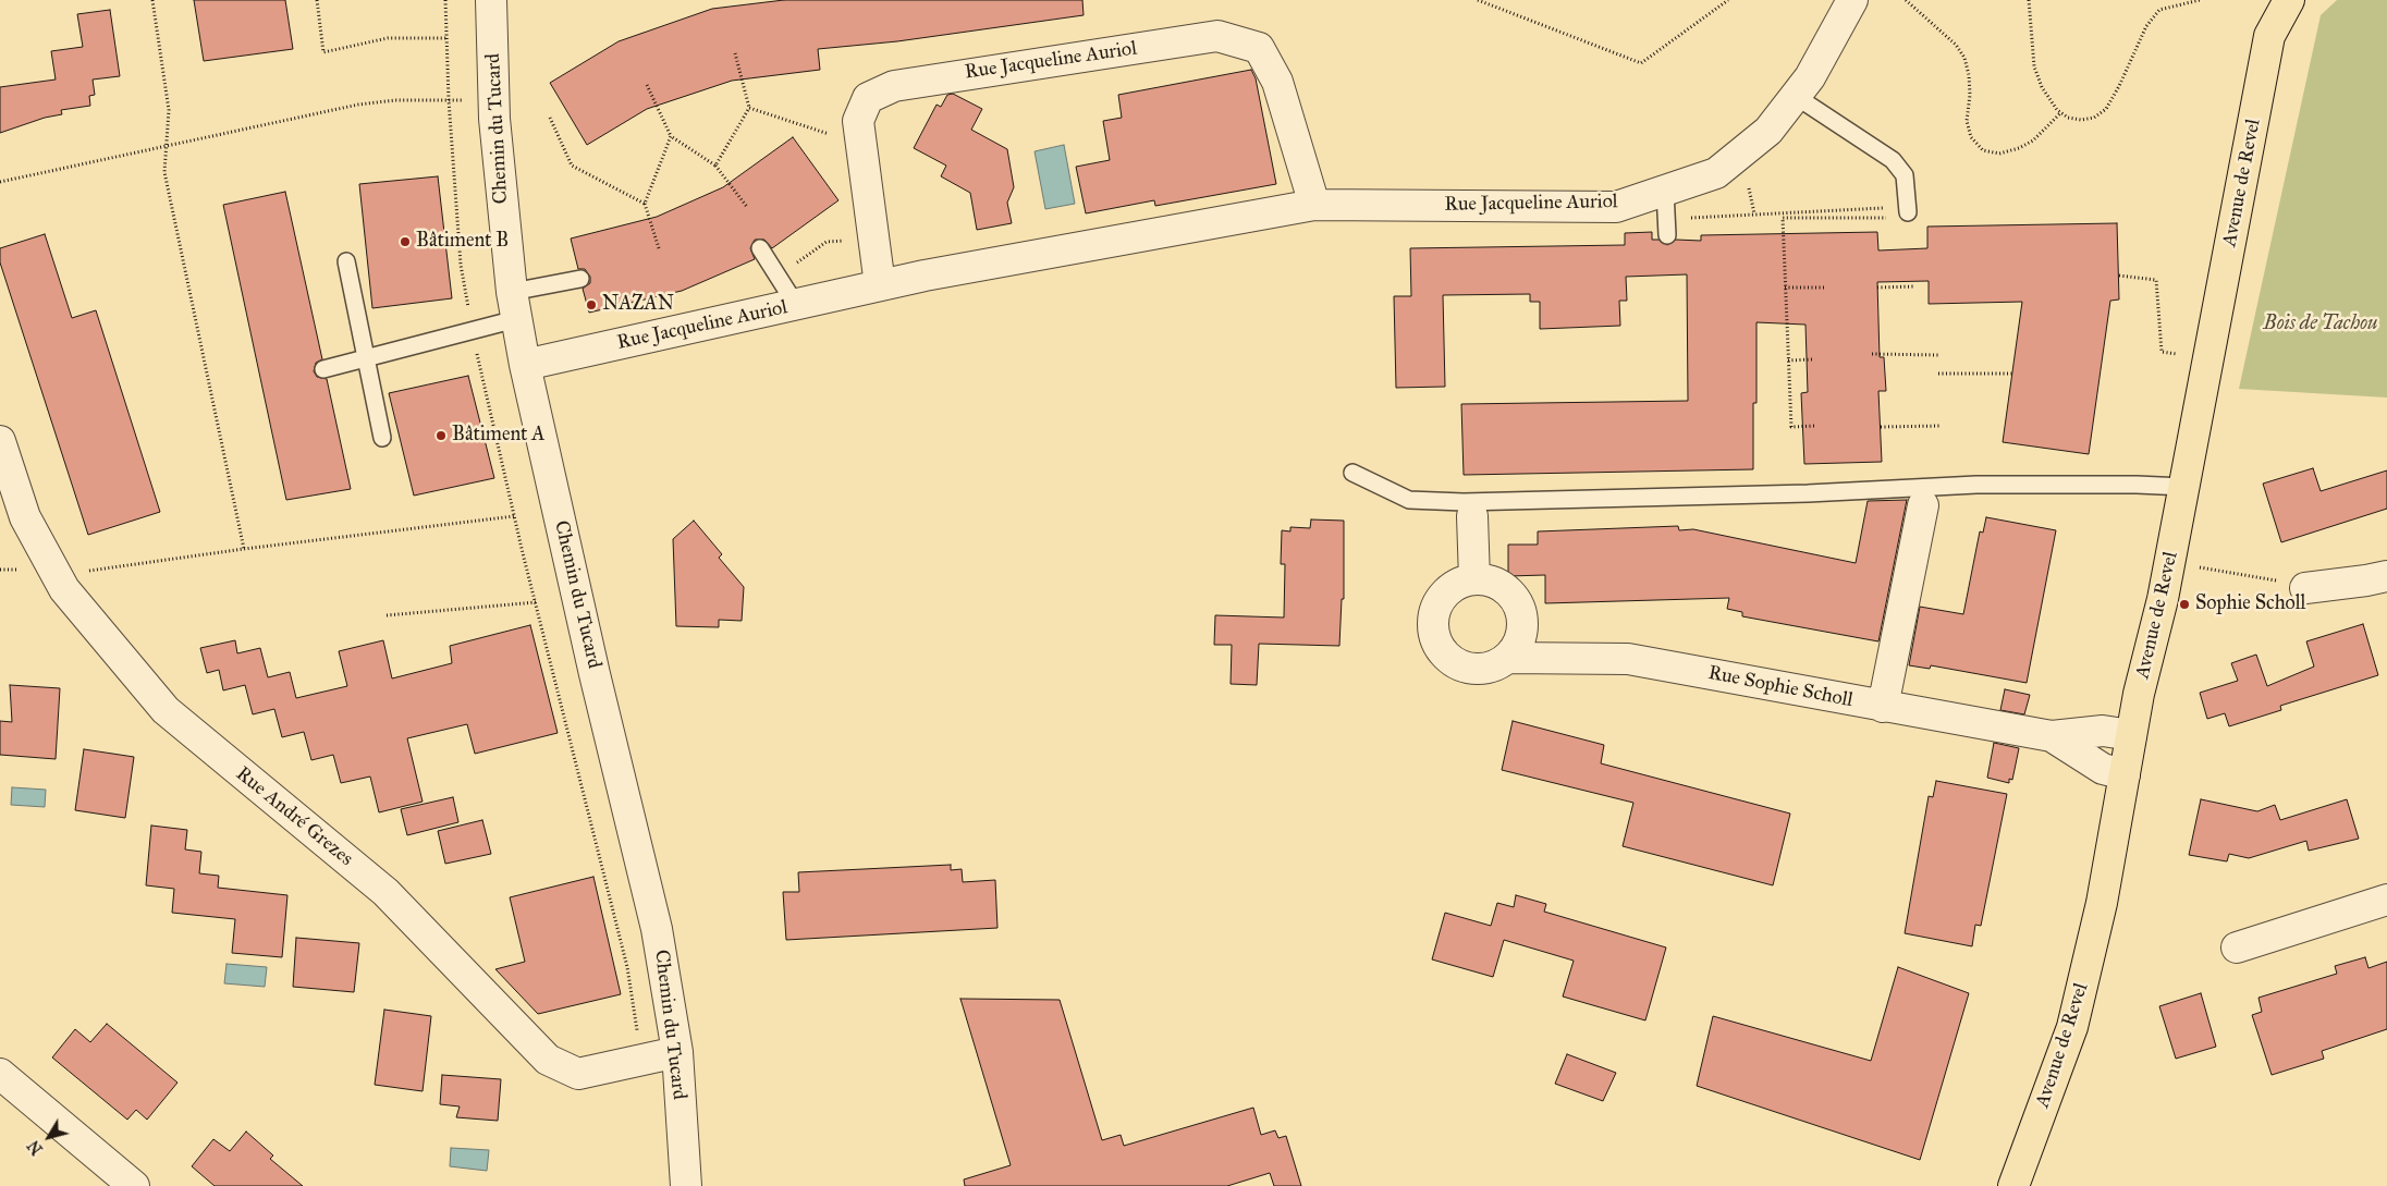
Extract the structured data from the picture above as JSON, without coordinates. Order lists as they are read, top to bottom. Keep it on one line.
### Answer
{"streets":{"main road":["Avenue de Revel"],"street":["Rue Jacqueline Auriol","Chemin du Tucard","Rue Sophie Scholl","Rue André Grezes"]},"crossings":[["Rue Jacqueline Auriol","Chemin du Tucard"],["Chemin du Tucard","Rue André Grezes"],["Avenue de Revel","Rue Sophie Scholl"]],"parks":["Bois de Tachou"],"places":["Bâtiment B","NAZAN","Bâtiment A","Sophie Scholl"],"north":"bottom left"}
